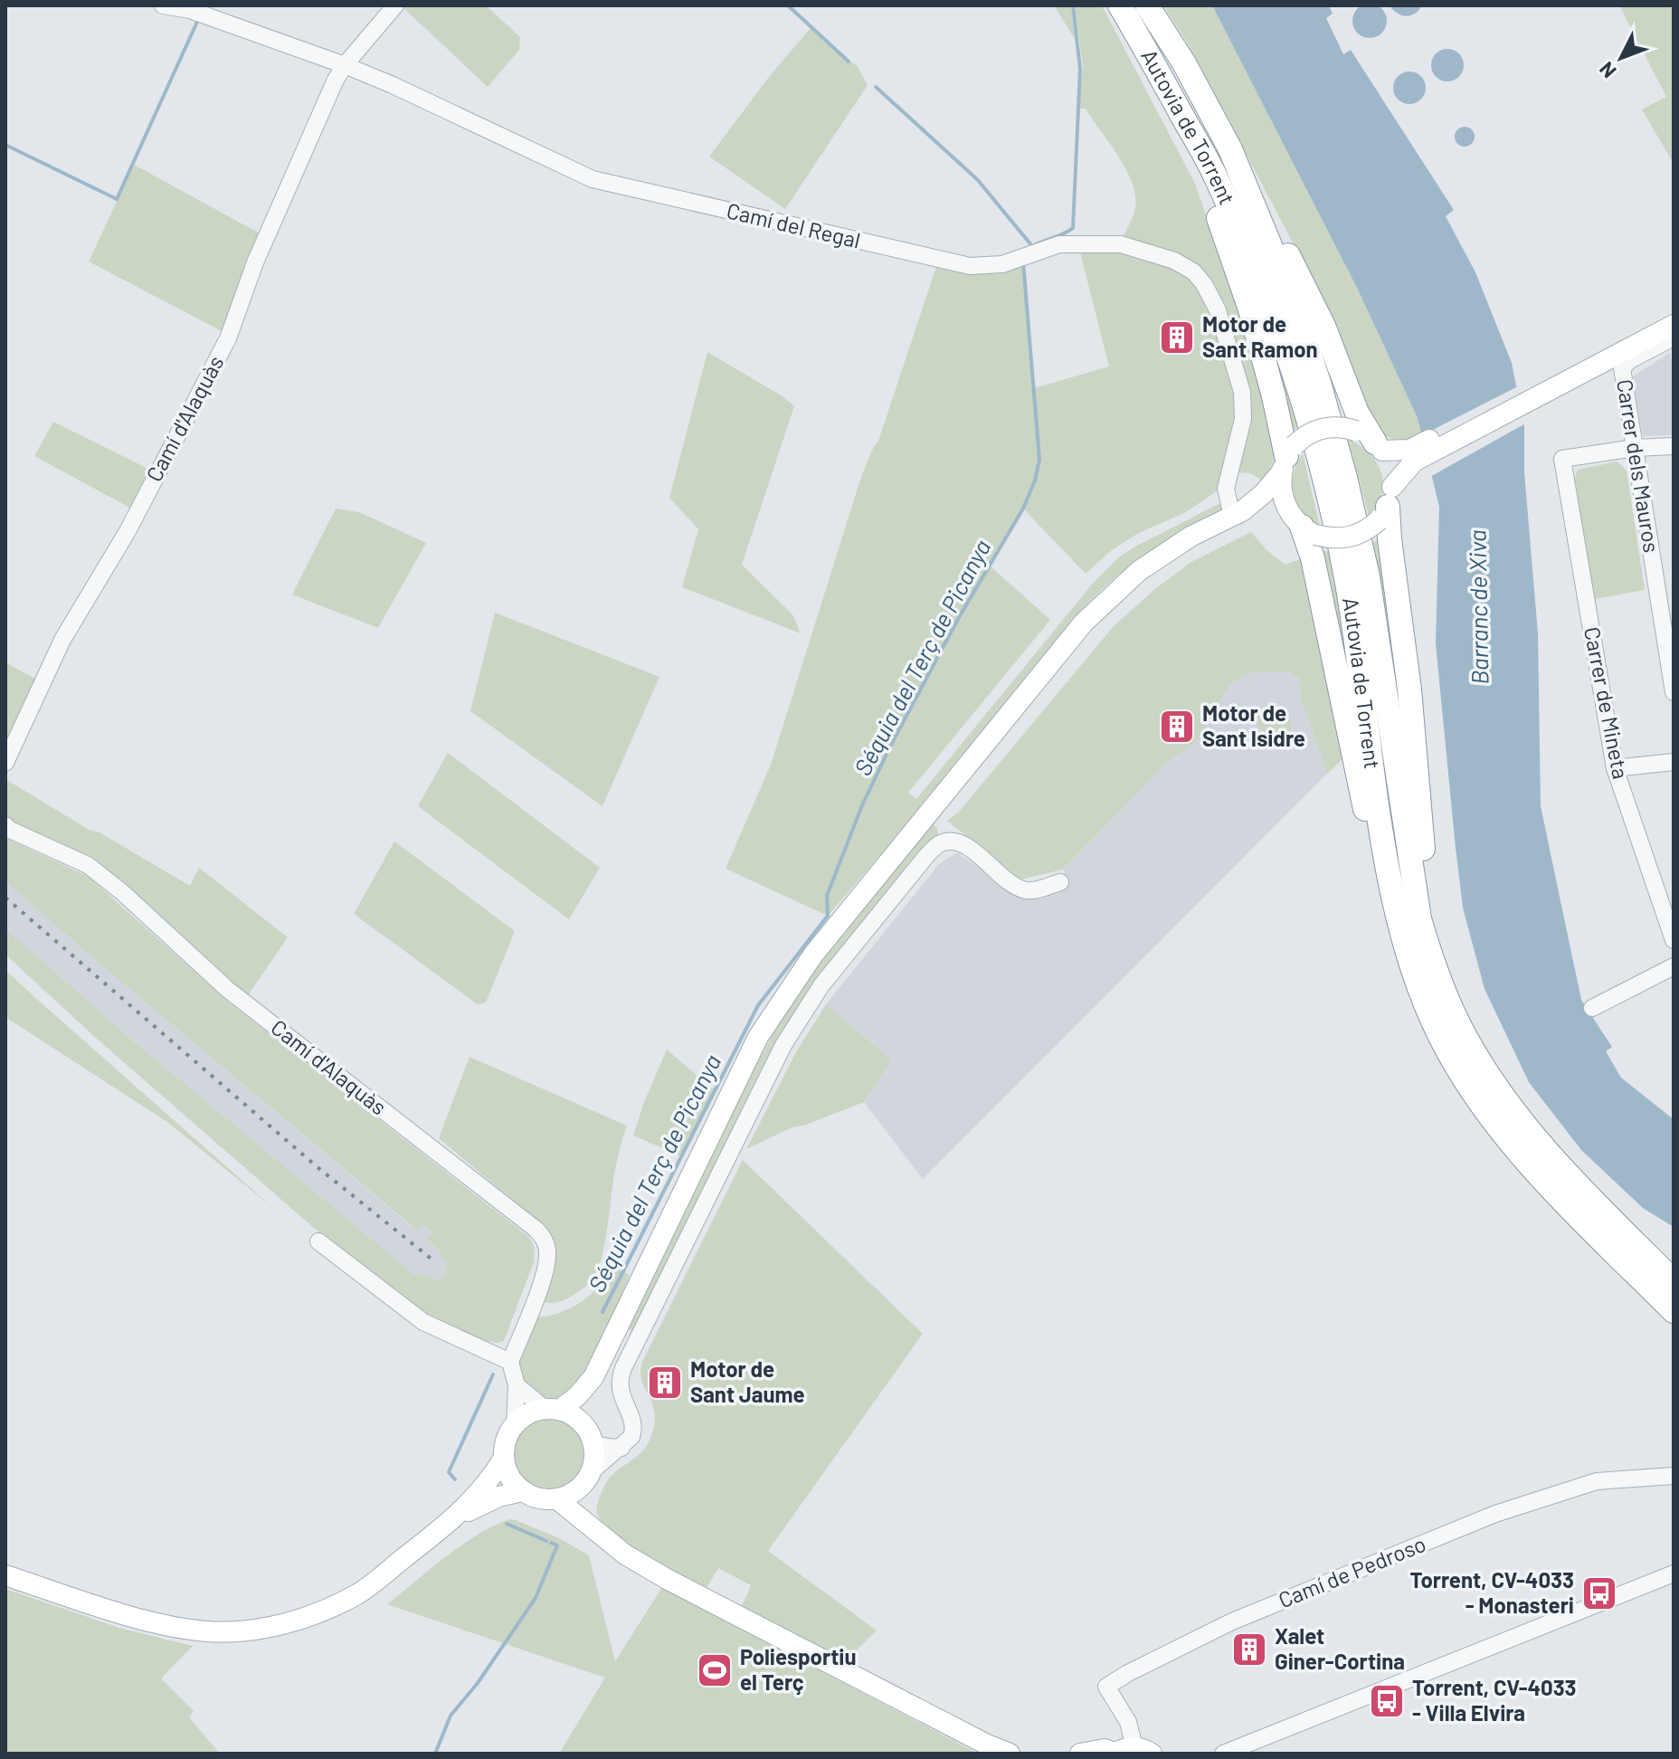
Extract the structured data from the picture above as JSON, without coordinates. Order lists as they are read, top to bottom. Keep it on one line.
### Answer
{"streets":{"highway":["Autovia de Torrent"],"street":["Camí del Regal","Camí d'Alaquàs","Carrer dels Mauros","Carrer de Mineta","Camí de Pedroso"]},"crossings":[["Camí del Regal","Camí d'Alaquàs"],["Carrer dels Mauros","Carrer de Mineta"]],"water":["Barranc de Xiva","Séquia del Terç de Picanya"],"places":{"building":["Motor de Sant Ramon","Motor de Sant Isidre","Motor de Sant Jaume","Xalet Giner-Cortina"],"bus stop":["Torrent, CV-4033 - Monasteri","Torrent, CV-4033 - Villa Elvira"],"sports":["Poliesportiu el Terç"]},"north":"bottom left"}
